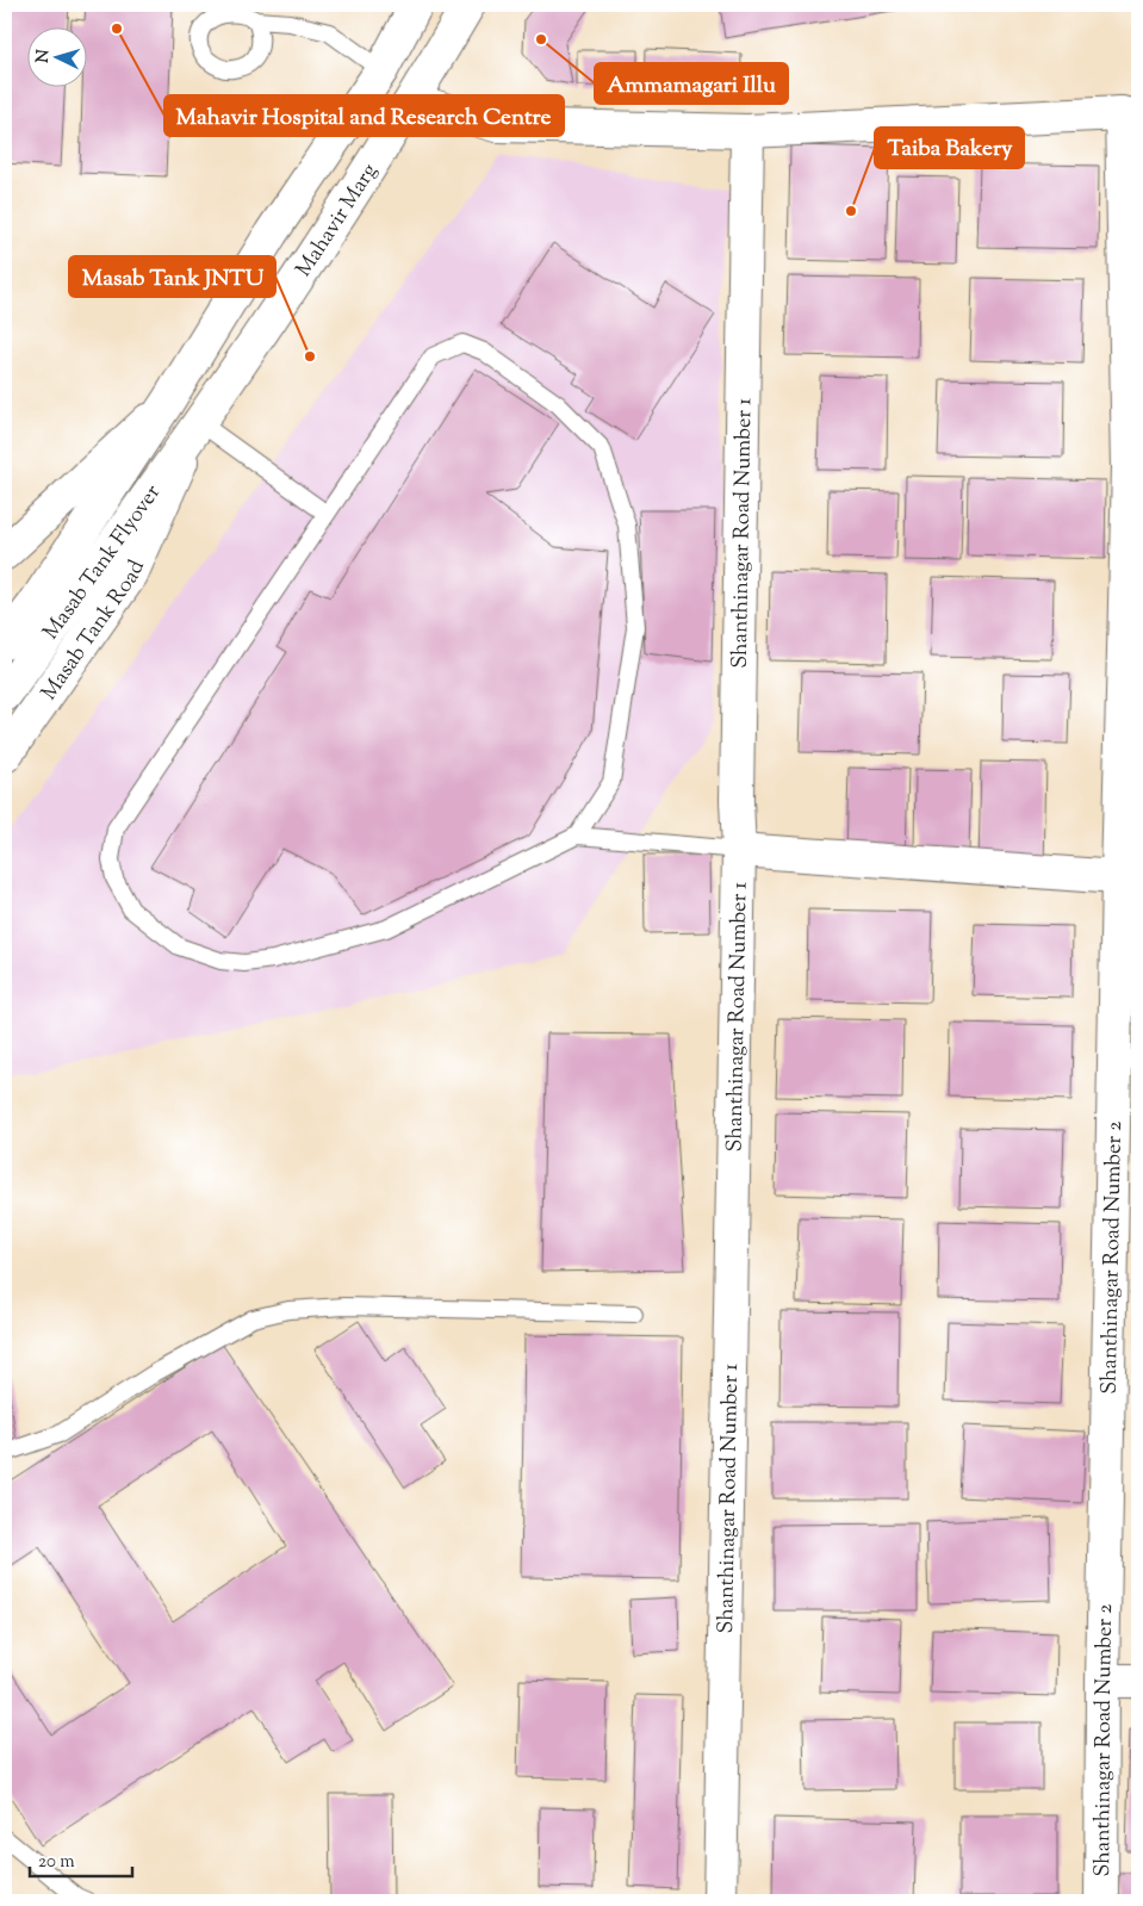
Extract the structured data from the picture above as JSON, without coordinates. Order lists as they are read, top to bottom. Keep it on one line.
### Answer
{"streets":{"main road":["Mahavir Marg","Shanthinagar Road Number 1","Masab Tank Flyover","Masab Tank Road","Shanthinagar Road Number 2"]},"crossings":[["Mahavir Marg","Masab Tank Flyover"],["Mahavir Marg","Masab Tank Road"],["Masab Tank Flyover","Masab Tank Road"]],"places":["Mahavir Hospital and Research Centre","Ammamagari Illu","Taiba Bakery","Masab Tank JNTU"],"scale_bar":"20 m","north":"left"}
